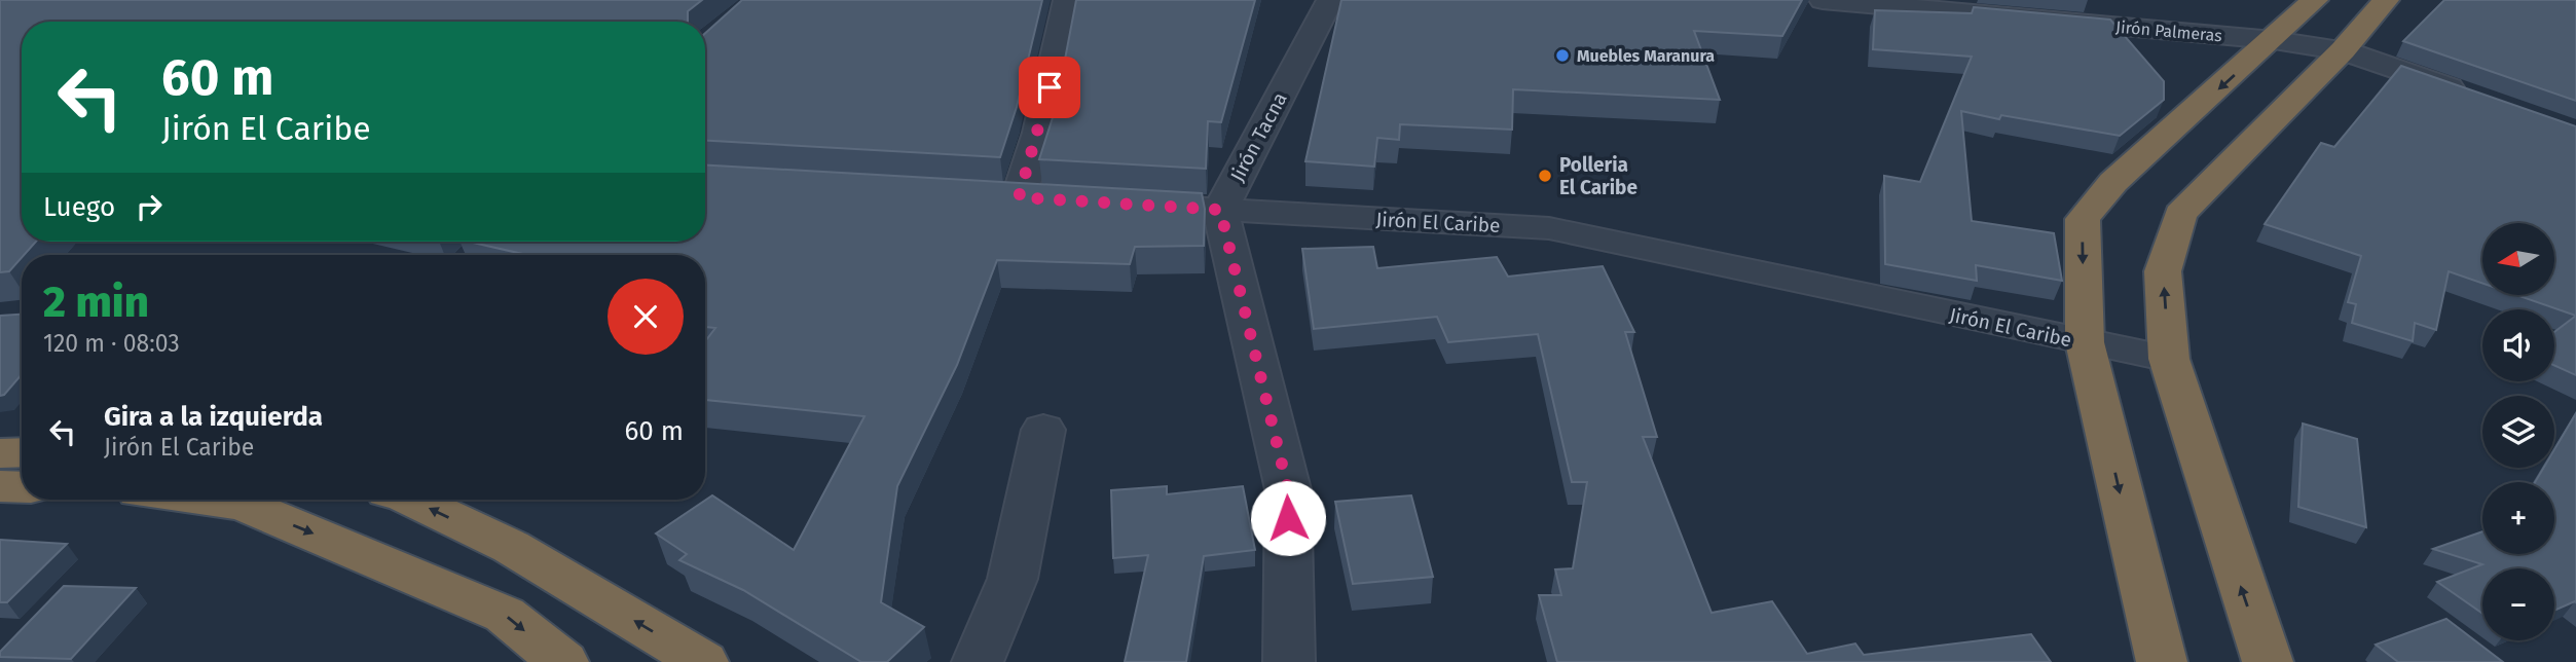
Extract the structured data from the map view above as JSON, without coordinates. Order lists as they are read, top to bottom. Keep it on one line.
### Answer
{"streets":{"street":["Jirón Palmeras","Jirón Tacna","Jirón El Caribe"]},"crossings":[["Jirón Tacna","Jirón El Caribe"]],"places":["Muebles Maranura","Polleria El Caribe"],"north":"left","page":{"turn":["60 m","Jirón El Caribe"],"then":"Luego","map_buttons":["+","−"],"heading":["2 min","120 m · 08:03"],"list":[{"name":"Gira a la izquierda","note":"Jirón El Caribe","value":"60 m"}]}}
